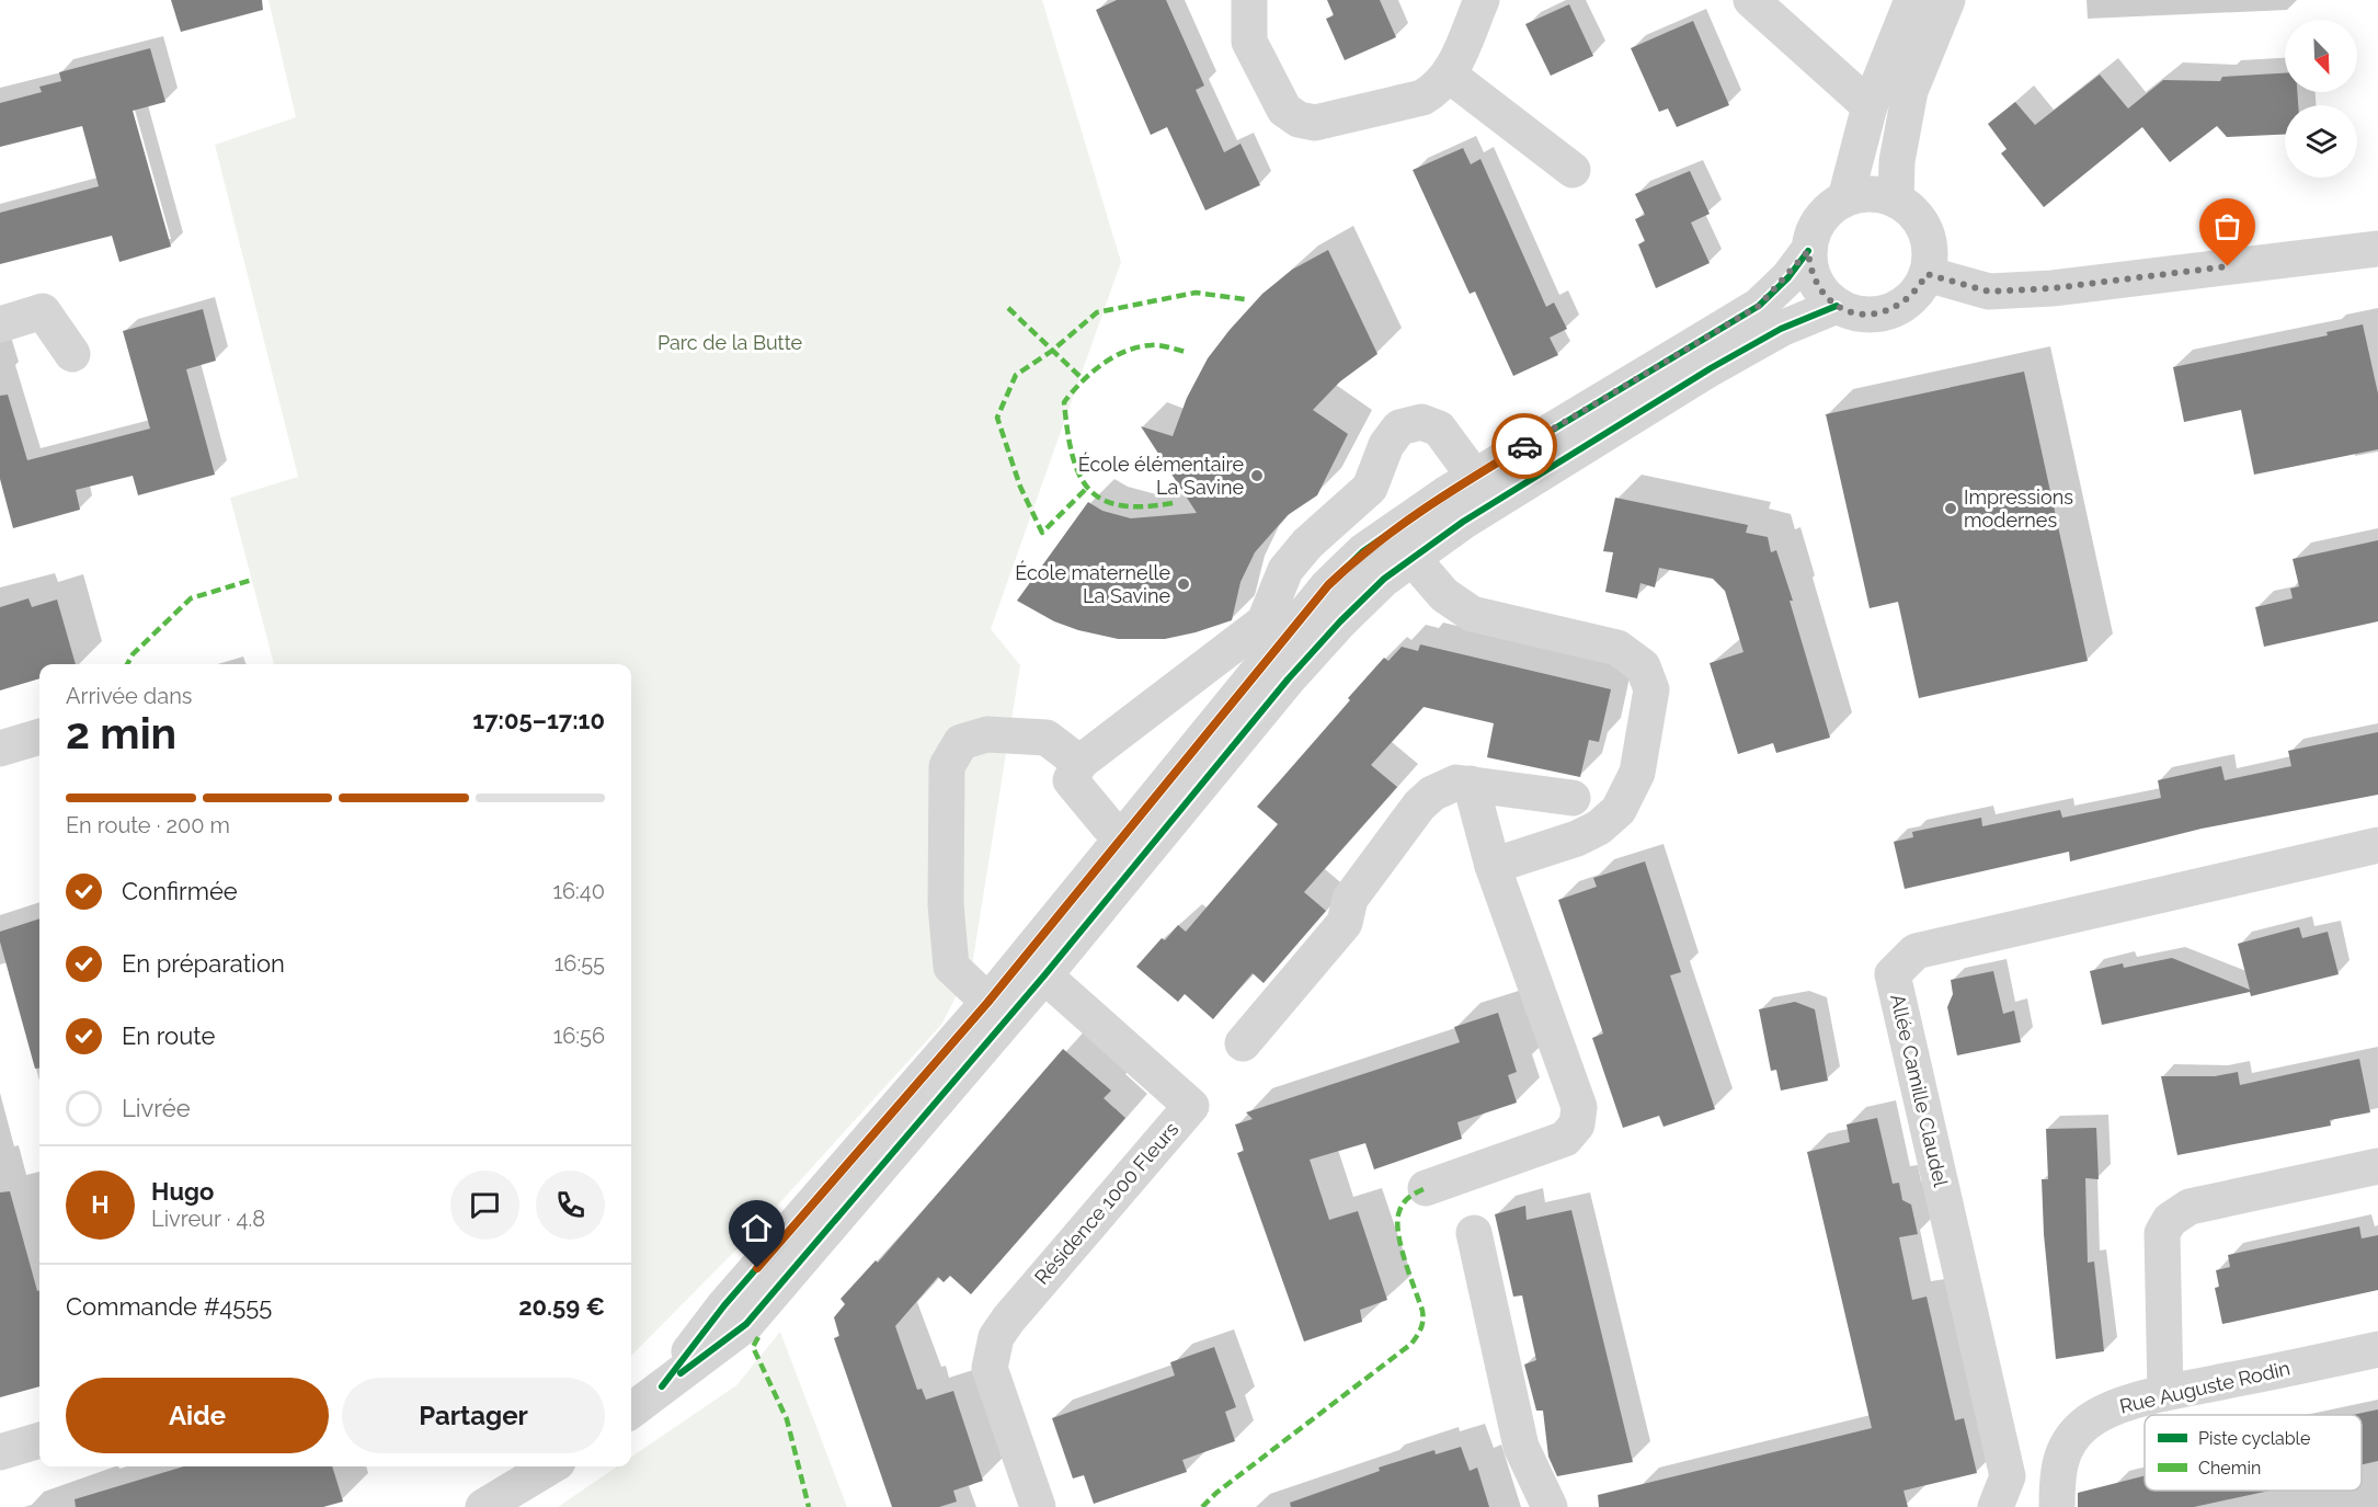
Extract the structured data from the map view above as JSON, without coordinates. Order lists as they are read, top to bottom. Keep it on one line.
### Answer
{"streets":{"street":["Allée Camille Claudel","Résidence 1000 Fleurs","Rue Auguste Rodin"]},"parks":["Parc de la Butte"],"places":["École élémentaire La Savine","Impressions modernes","École maternelle La Savine"],"legend":["Piste cyclable","Chemin"],"north":"bottom right","page":{"heading":["2 min","Arrivée dans","17:05–17:10"],"panel":["Hugo","Livreur · 4.8","Commande #4555","20.59 €"],"bar":"En route · 200 m","list":[["Confirmée","16:40"],["En préparation","16:55"],["En route","16:56"],"Livrée"],"round":"H","buttons":["Aide","Partager"]}}
